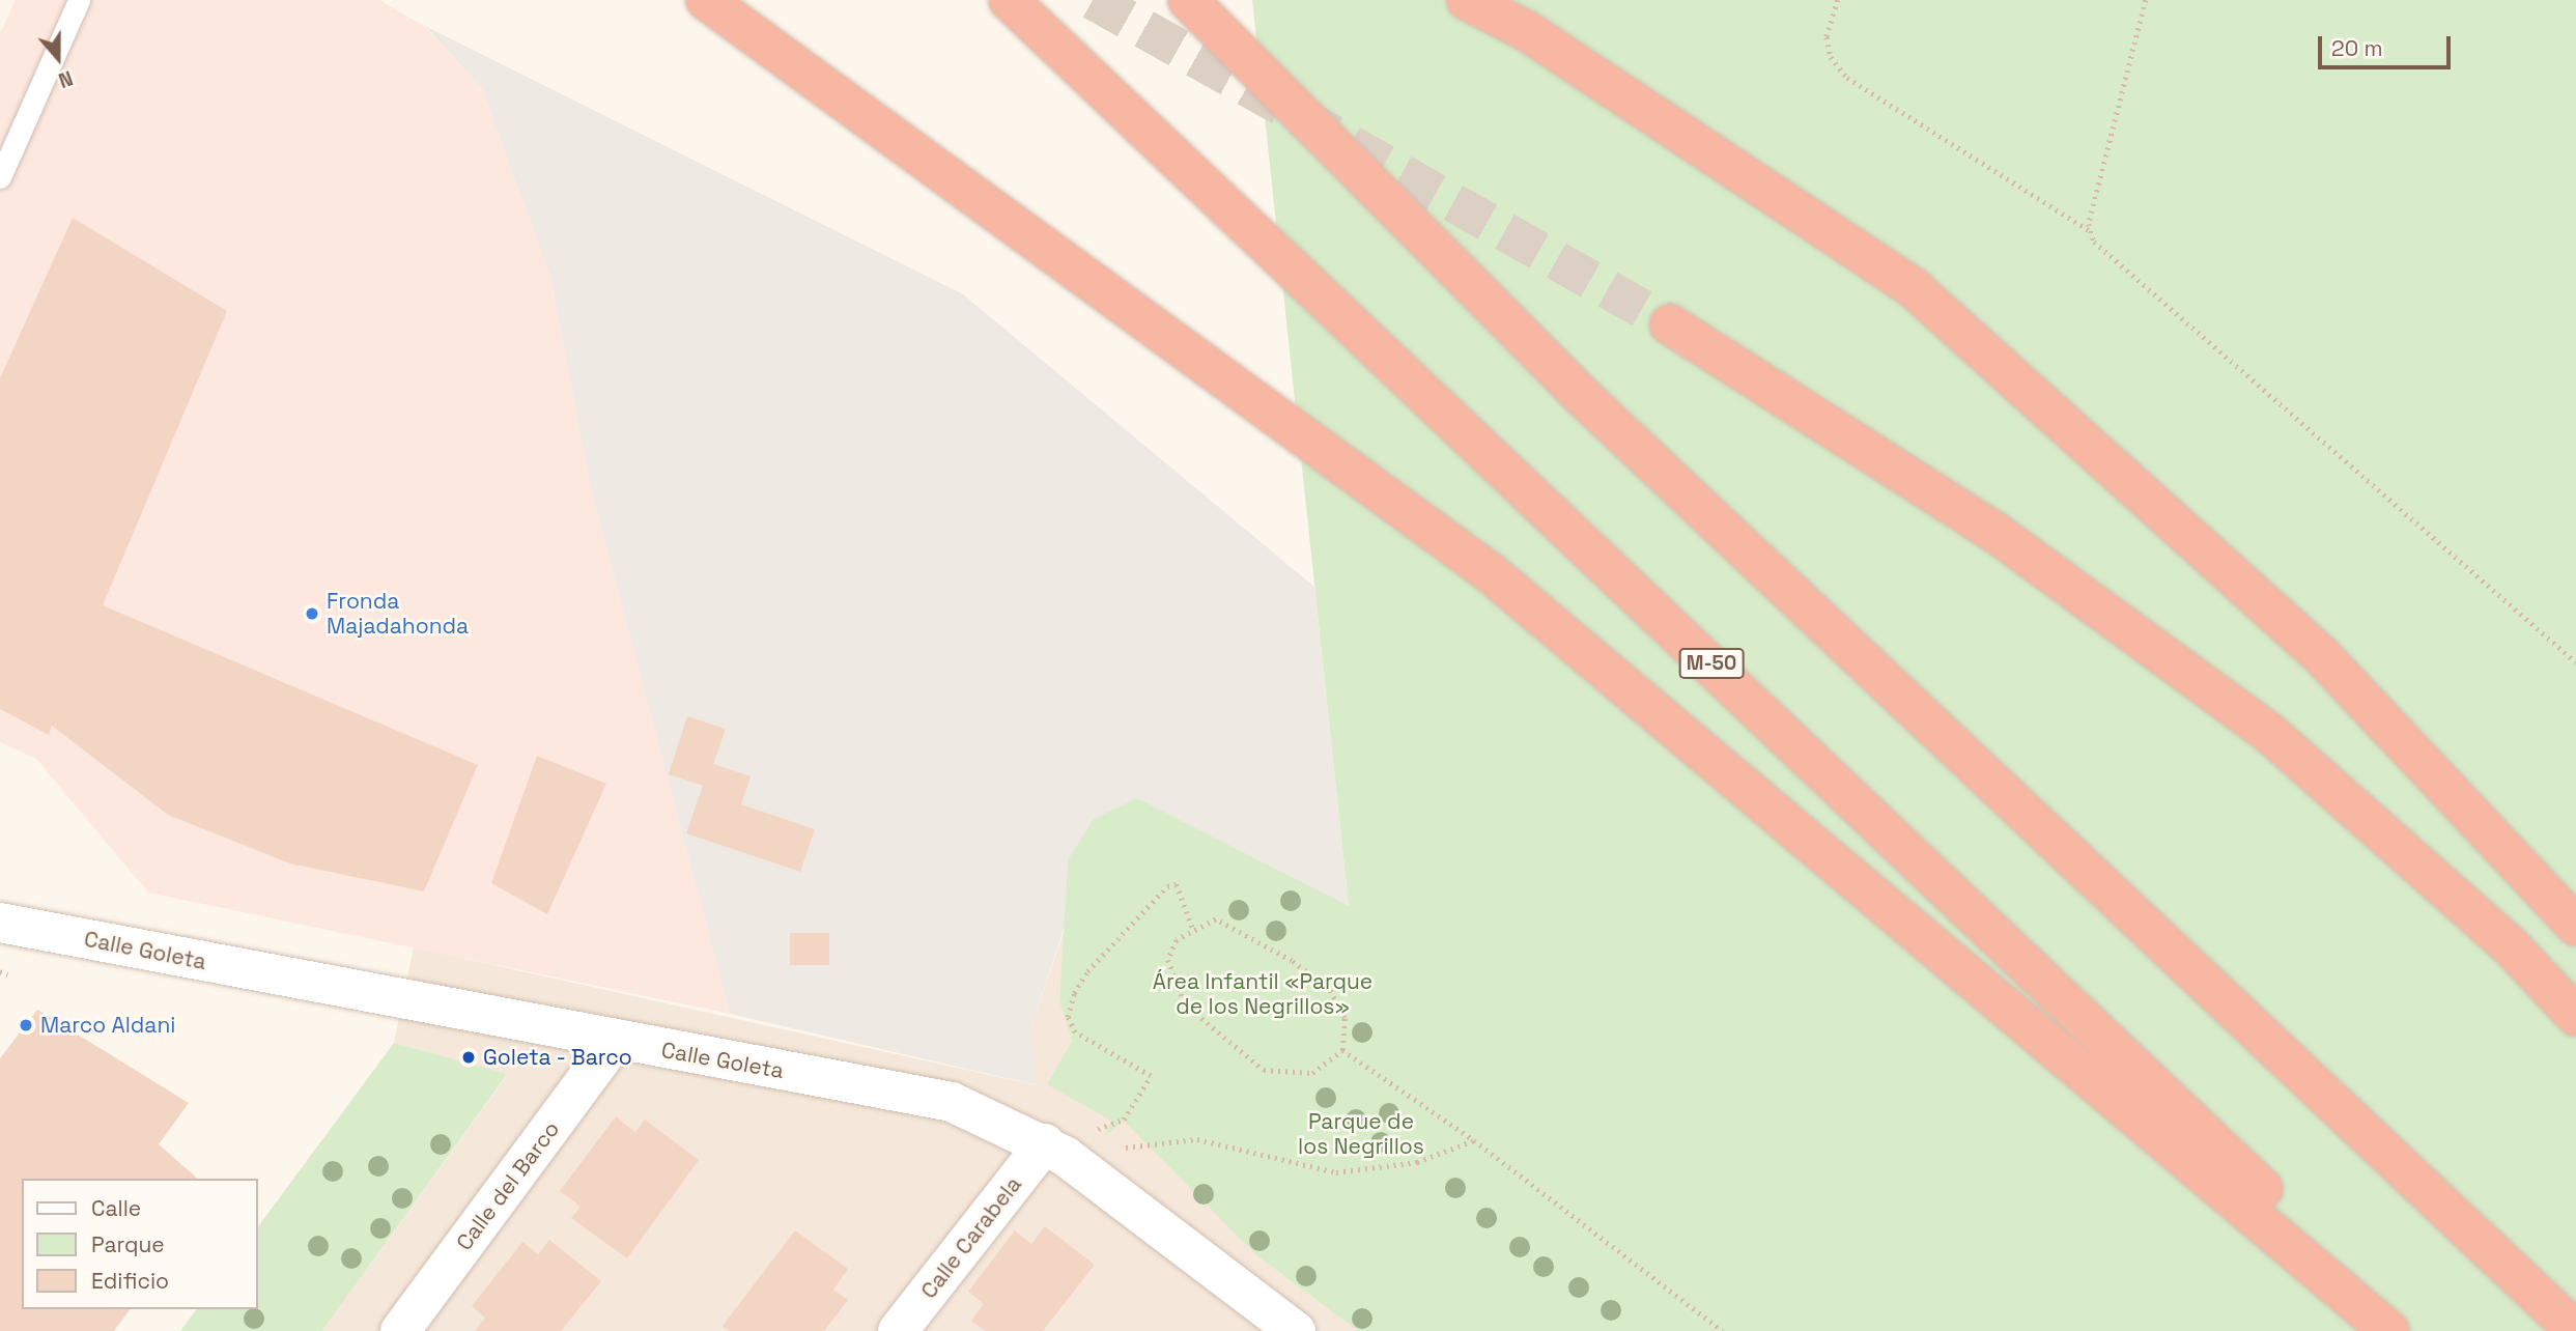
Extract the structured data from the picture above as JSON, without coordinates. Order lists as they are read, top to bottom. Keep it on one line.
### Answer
{"streets":{"highway":["M-50"],"street":["Calle Goleta","Calle del Barco","Calle Carabela"]},"crossings":[["Calle Goleta","Calle del Barco"],["Calle Goleta","Calle Carabela"]],"parks":["Área Infantil «Parque de los Negrillos»","Parque de los Negrillos"],"places":["Fronda Majadahonda","Marco Aldani","Goleta - Barco"],"legend":["Calle","Parque","Edificio"],"scale_bar":"20 m","north":"bottom"}
